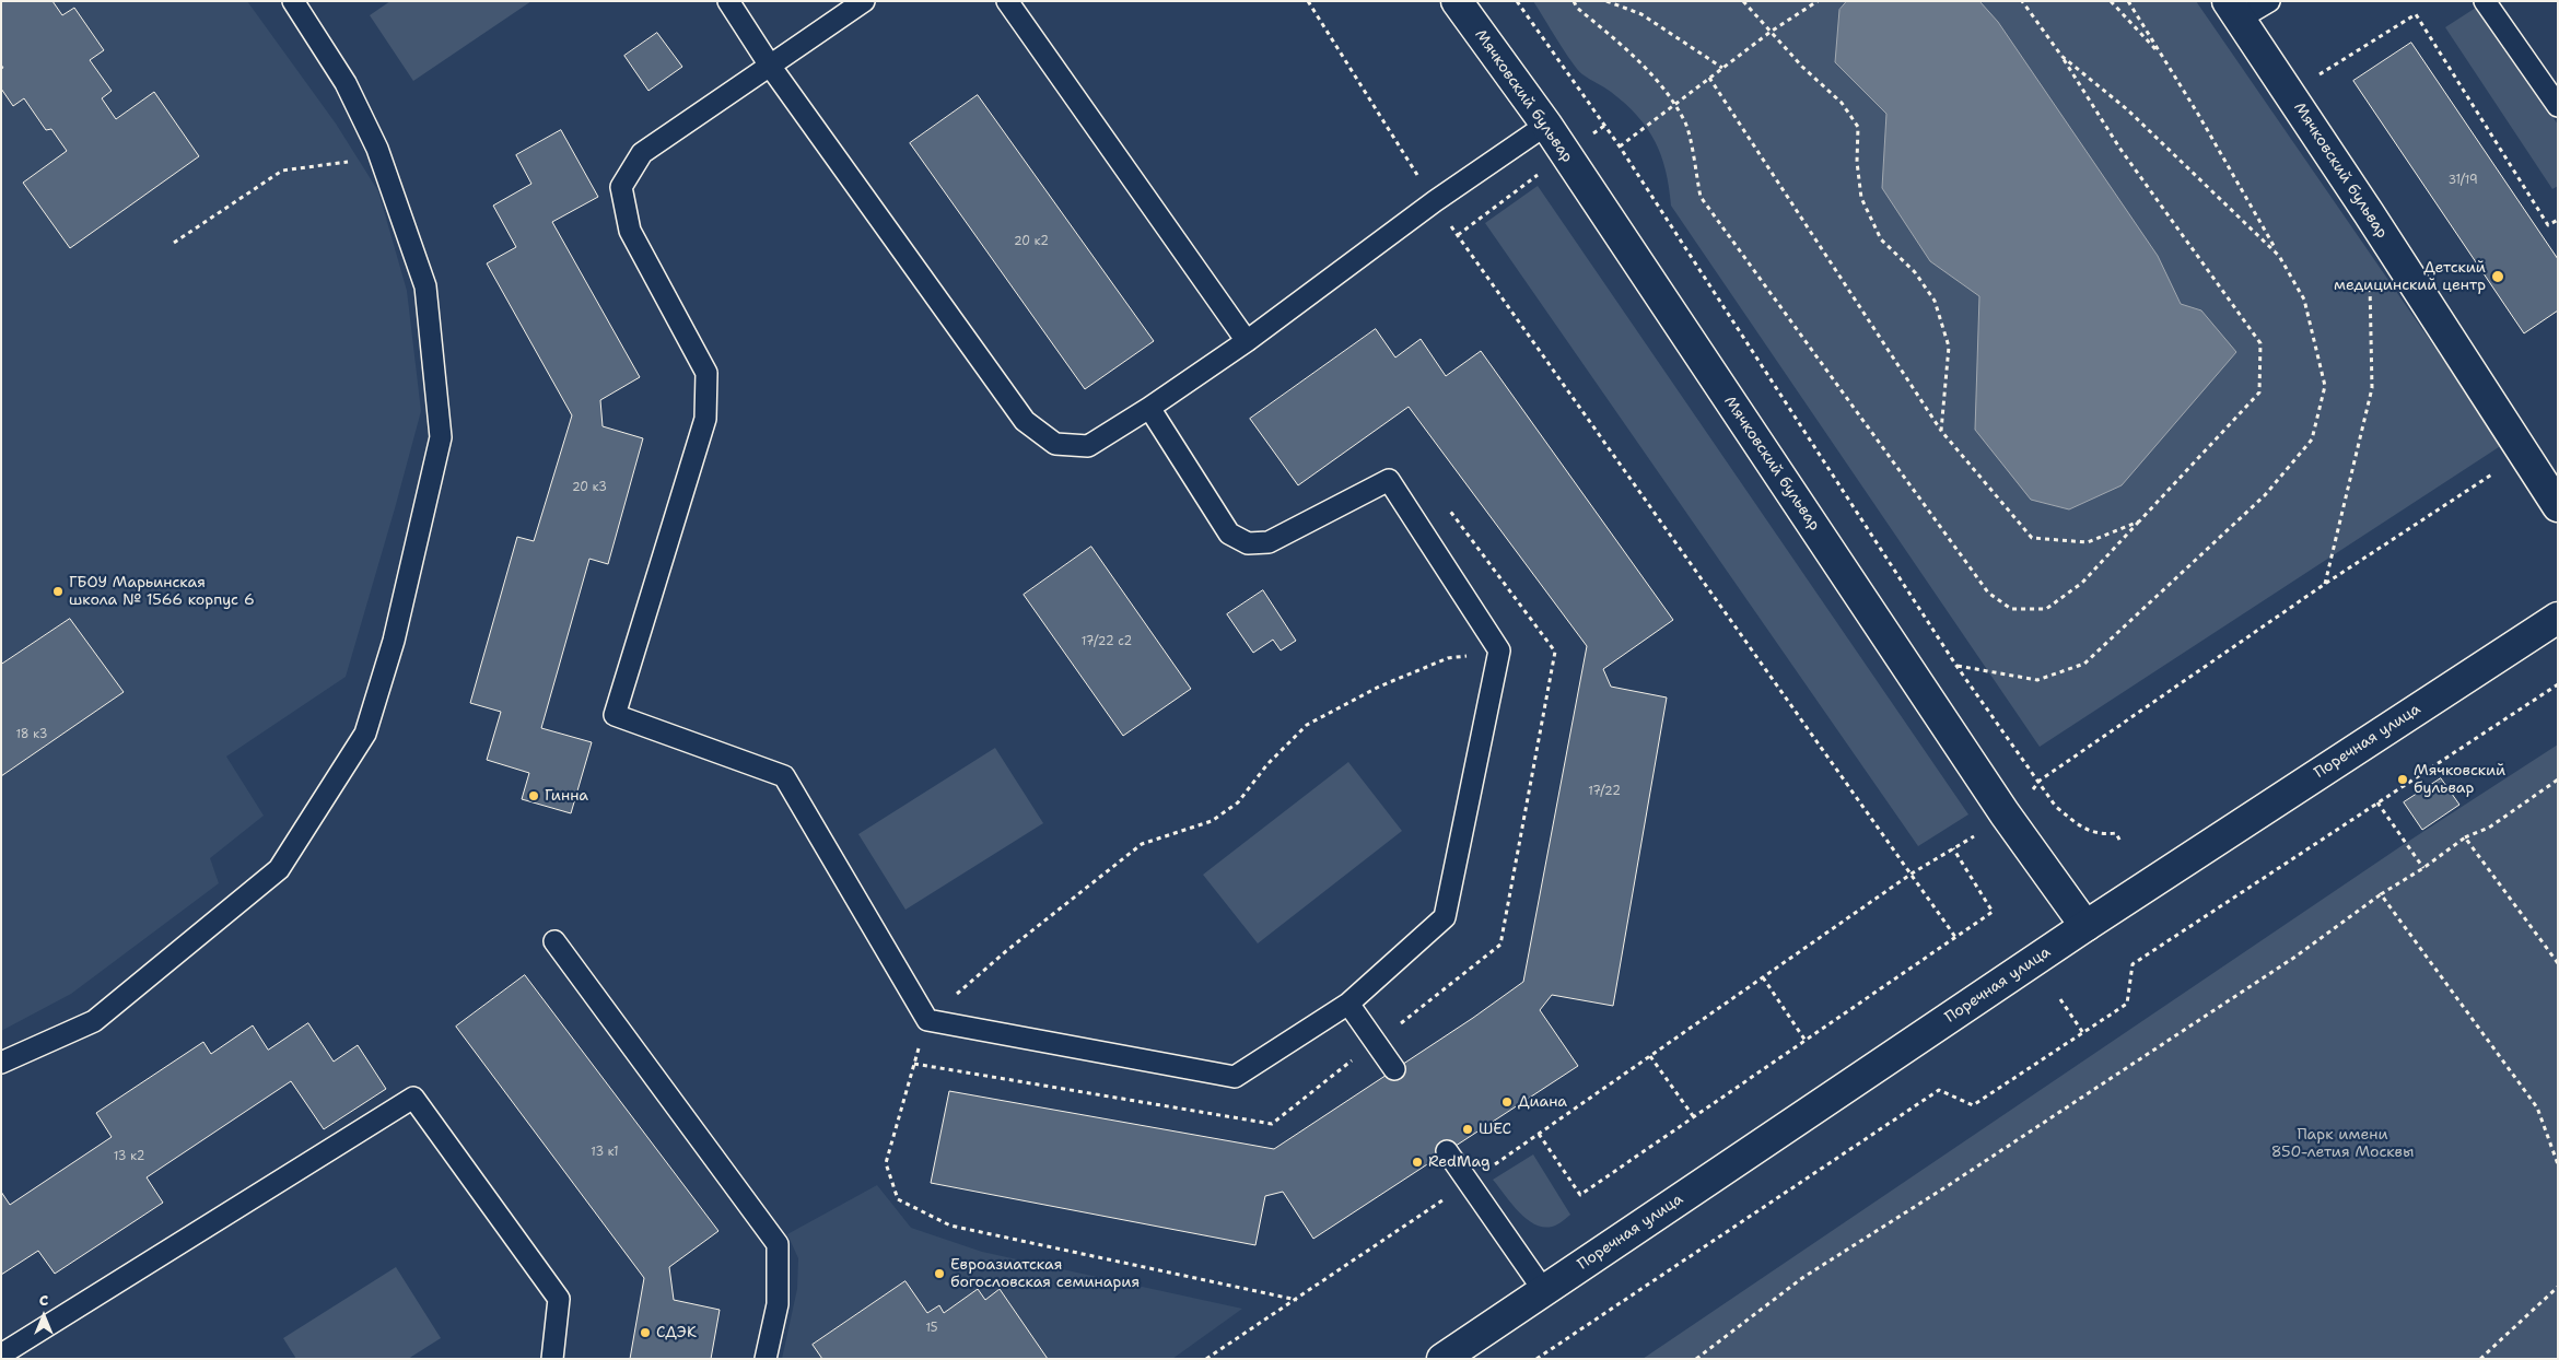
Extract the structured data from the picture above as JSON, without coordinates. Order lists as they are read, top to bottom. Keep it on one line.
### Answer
{"streets":{"street":["Мячковский бульвар","Поречная улица"]},"crossings":[["Мячковский бульвар","Поречная улица"]],"parks":["Парк имени 850-летия Москвы"],"places":["Детский медицинский центр","ГБОУ Марьинская школа № 1566 корпус 6","Мячковский бульвар","Гинна","Диана","ШЕС","RedMag","Евроазиатская богословская семинария","СДЭК"],"house_numbers":["31/19","20 к2","20 к3","17/22 с2","18 к3","17/22","13 к1","13 к2","15"],"north":"top"}
